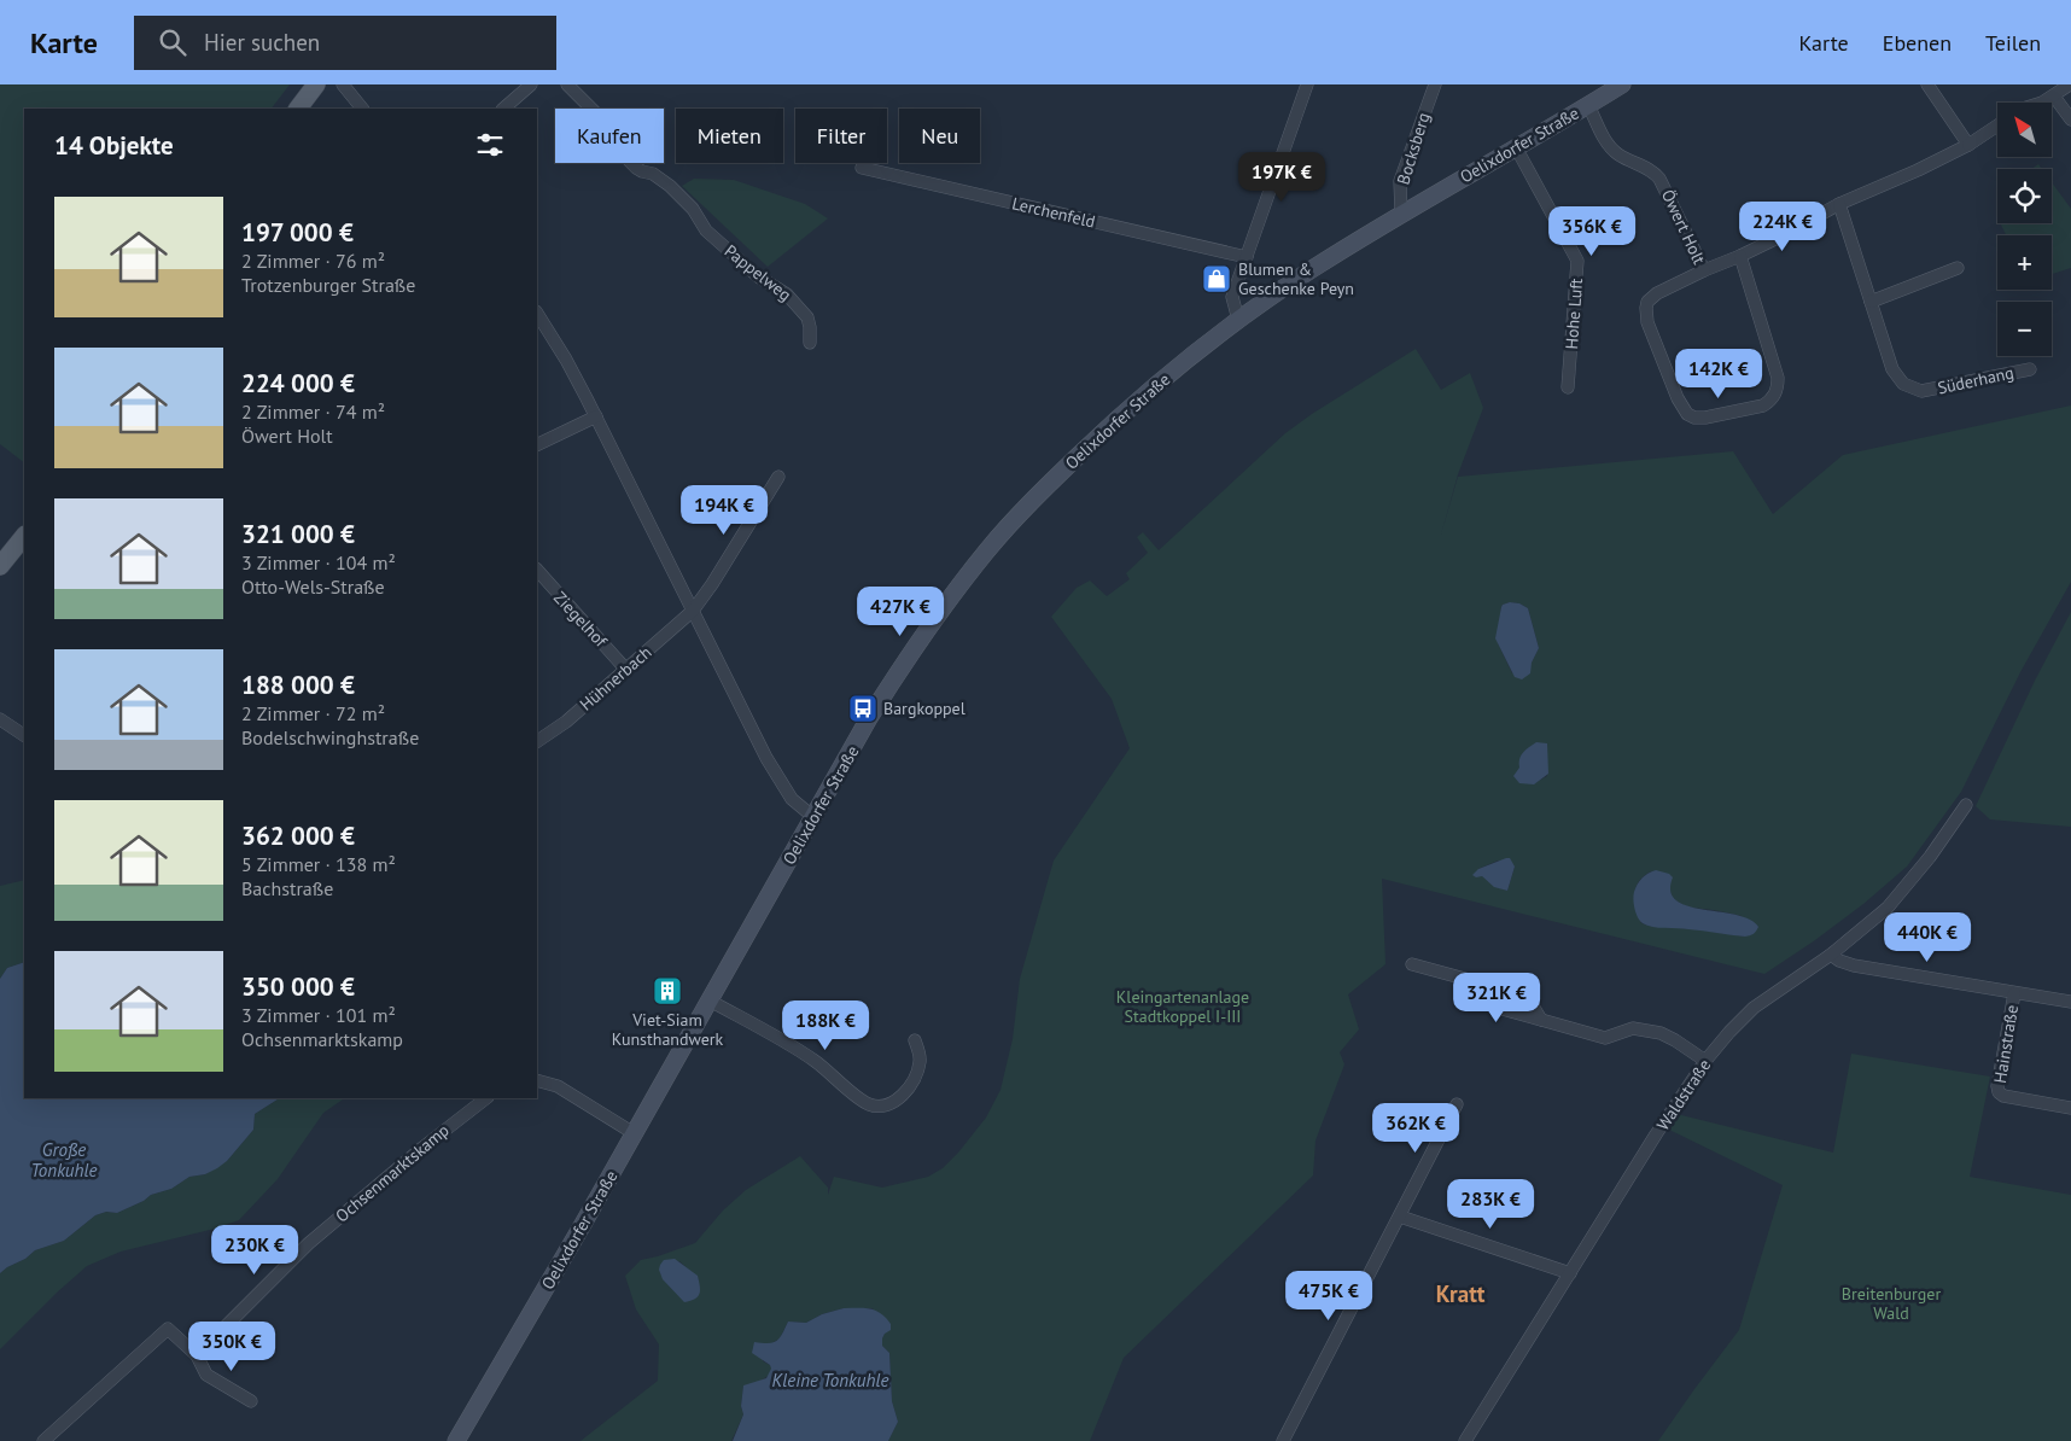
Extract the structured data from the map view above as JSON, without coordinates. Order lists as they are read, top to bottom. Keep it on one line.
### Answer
{"streets":{"street":["Oelixdorfer Straße","Bocksberg","Lerchenfeld","Öwert Holt","Pappelweg","Hohe Luft","Süderhang","Ziegelhof","Hühnerbach","Hainstraße","Waldstraße","Ochsenmarktskamp"]},"crossings":[["Oelixdorfer Straße","Bocksberg"],["Oelixdorfer Straße","Öwert Holt"],["Oelixdorfer Straße","Hohe Luft"],["Öwert Holt","Süderhang"],["Ziegelhof","Hühnerbach"]],"districts":["Kratt"],"water":["Große Tonkuhle","Kleine Tonkuhle"],"parks":["Kleingartenanlage Stadtkoppel I-III","Breitenburger Wald"],"places":{"shop":["Blumen & Geschenke Peyn"],"bus stop":["Bargkoppel"],"building":["Viet-Siam Kunsthandwerk"]},"north":"top left","page":{"header":"Karte","search":"Hier suchen","nav":["Karte","Ebenen","Teilen"],"map_buttons":["+","−"],"chip":["Kaufen","Mieten","Filter","Neu"],"heading":"14 Objekte","price":["197K €","224K €","356K €","142K €","194K €","427K €","440K €","321K €","188K €","362K €","283K €","230K €","475K €","350K €"],"list":[{"name":"197 000 €","note":"2 Zimmer · 76 m² · Trotzenburger Straße"},{"name":"224 000 €","note":"2 Zimmer · 74 m² · Öwert Holt"},{"name":"321 000 €","note":"3 Zimmer · 104 m² · Otto-Wels-Straße"},{"name":"188 000 €","note":"2 Zimmer · 72 m² · Bodelschwinghstraße"},{"name":"362 000 €","note":"5 Zimmer · 138 m² · Bachstraße"},{"name":"350 000 €","note":"3 Zimmer · 101 m² · Ochsenmarktskamp"}]}}
